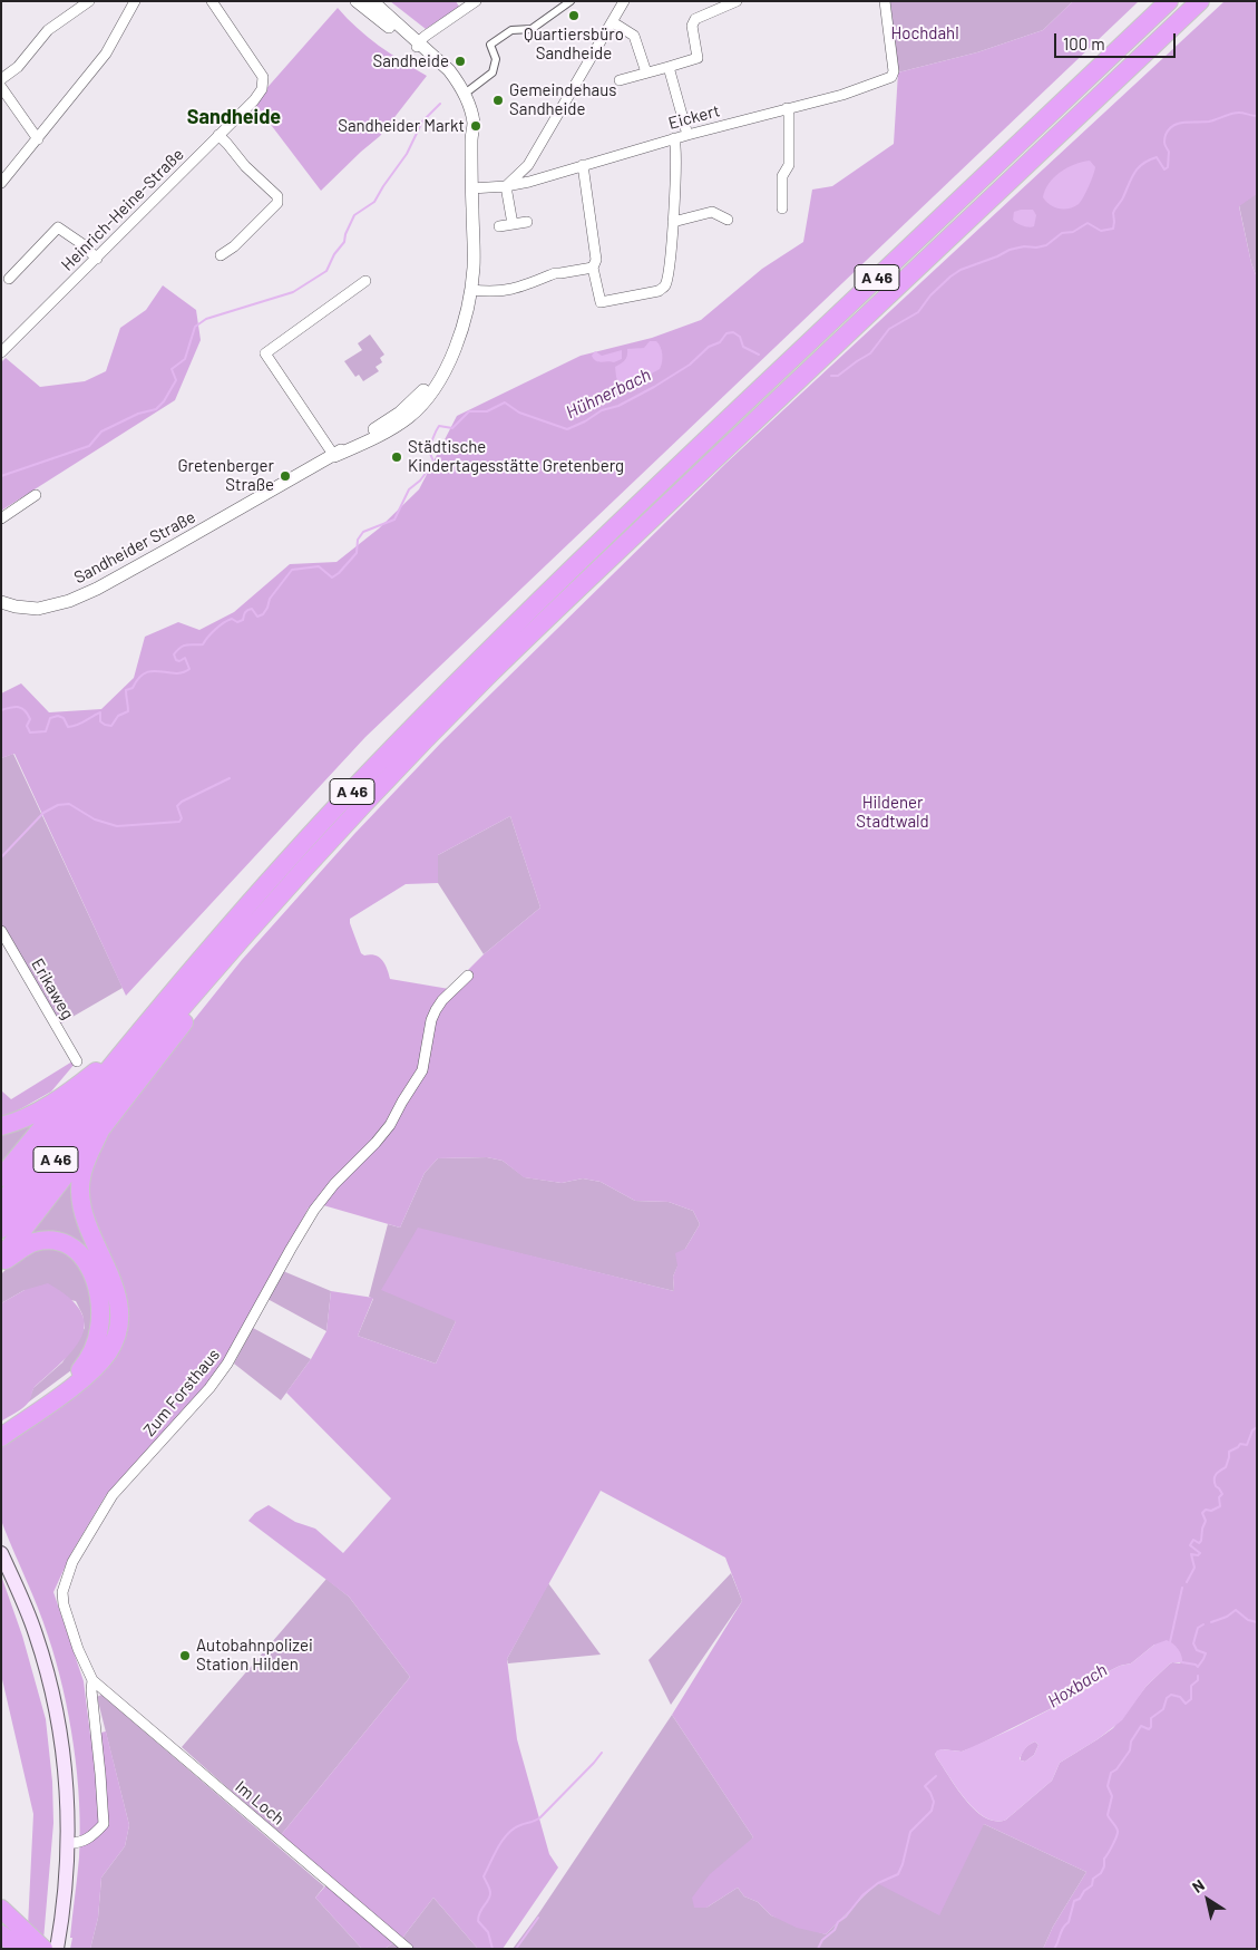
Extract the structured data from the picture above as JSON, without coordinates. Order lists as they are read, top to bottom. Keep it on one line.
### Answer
{"streets":{"highway":["A 46"],"street":["Eickert","Heinrich-Heine-Straße","Sandheider Straße","Erikaweg","Zum Forsthaus","Im Loch"]},"crossings":[["Eickert","Sandheider Straße"],["Zum Forsthaus","Im Loch"]],"districts":["Sandheide"],"water":["Hühnerbach","Hoxbach"],"parks":["Hochdahl","Hildener Stadtwald"],"places":["Quartiersbüro Sandheide","Sandheide","Gemeindehaus Sandheide","Sandheider Markt","Städtische Kindertagesstätte Gretenberg","Gretenberger Straße","Autobahnpolizei Station Hilden"],"scale_bar":"100 m","north":"top left"}
